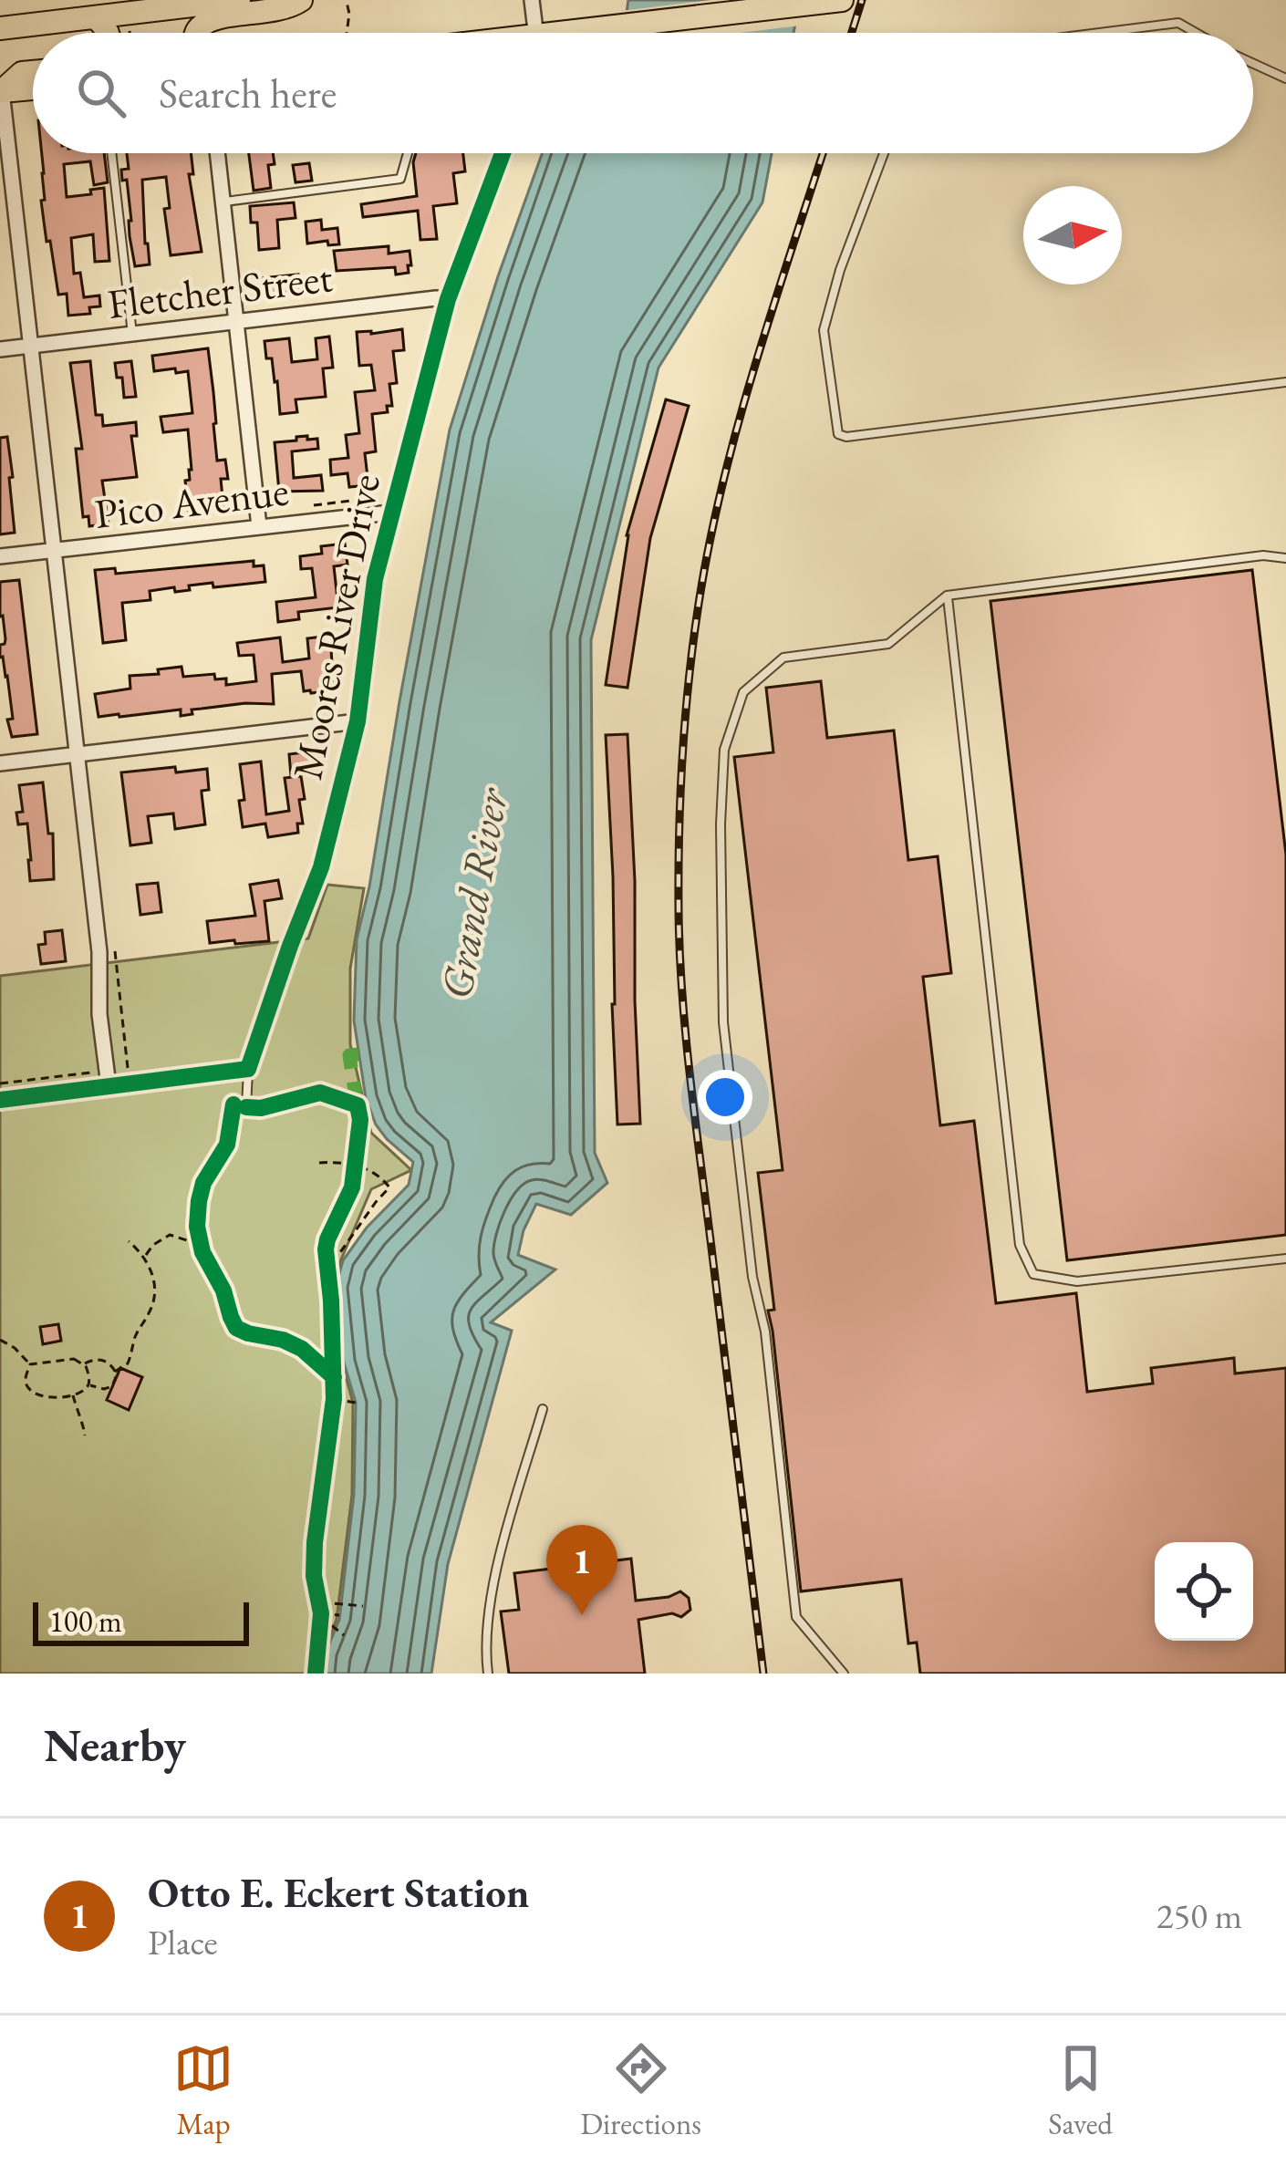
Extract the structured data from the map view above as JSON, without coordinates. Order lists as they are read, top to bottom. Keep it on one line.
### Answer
{"streets":{"street":["Fletcher Street","Pico Avenue","Moores River Drive"]},"crossings":[["Fletcher Street","Moores River Drive"],["Pico Avenue","Moores River Drive"]],"water":["Grand River"],"scale_bar":"100 m","north":"right","page":{"search":"Search here","pins":"1","scale":"100 m","heading":"Nearby","list":[{"mark":"1","name":"Otto E. Eckert Station","note":"Place","value":"250 m"}],"nav":["Map","Directions","Saved"]}}
